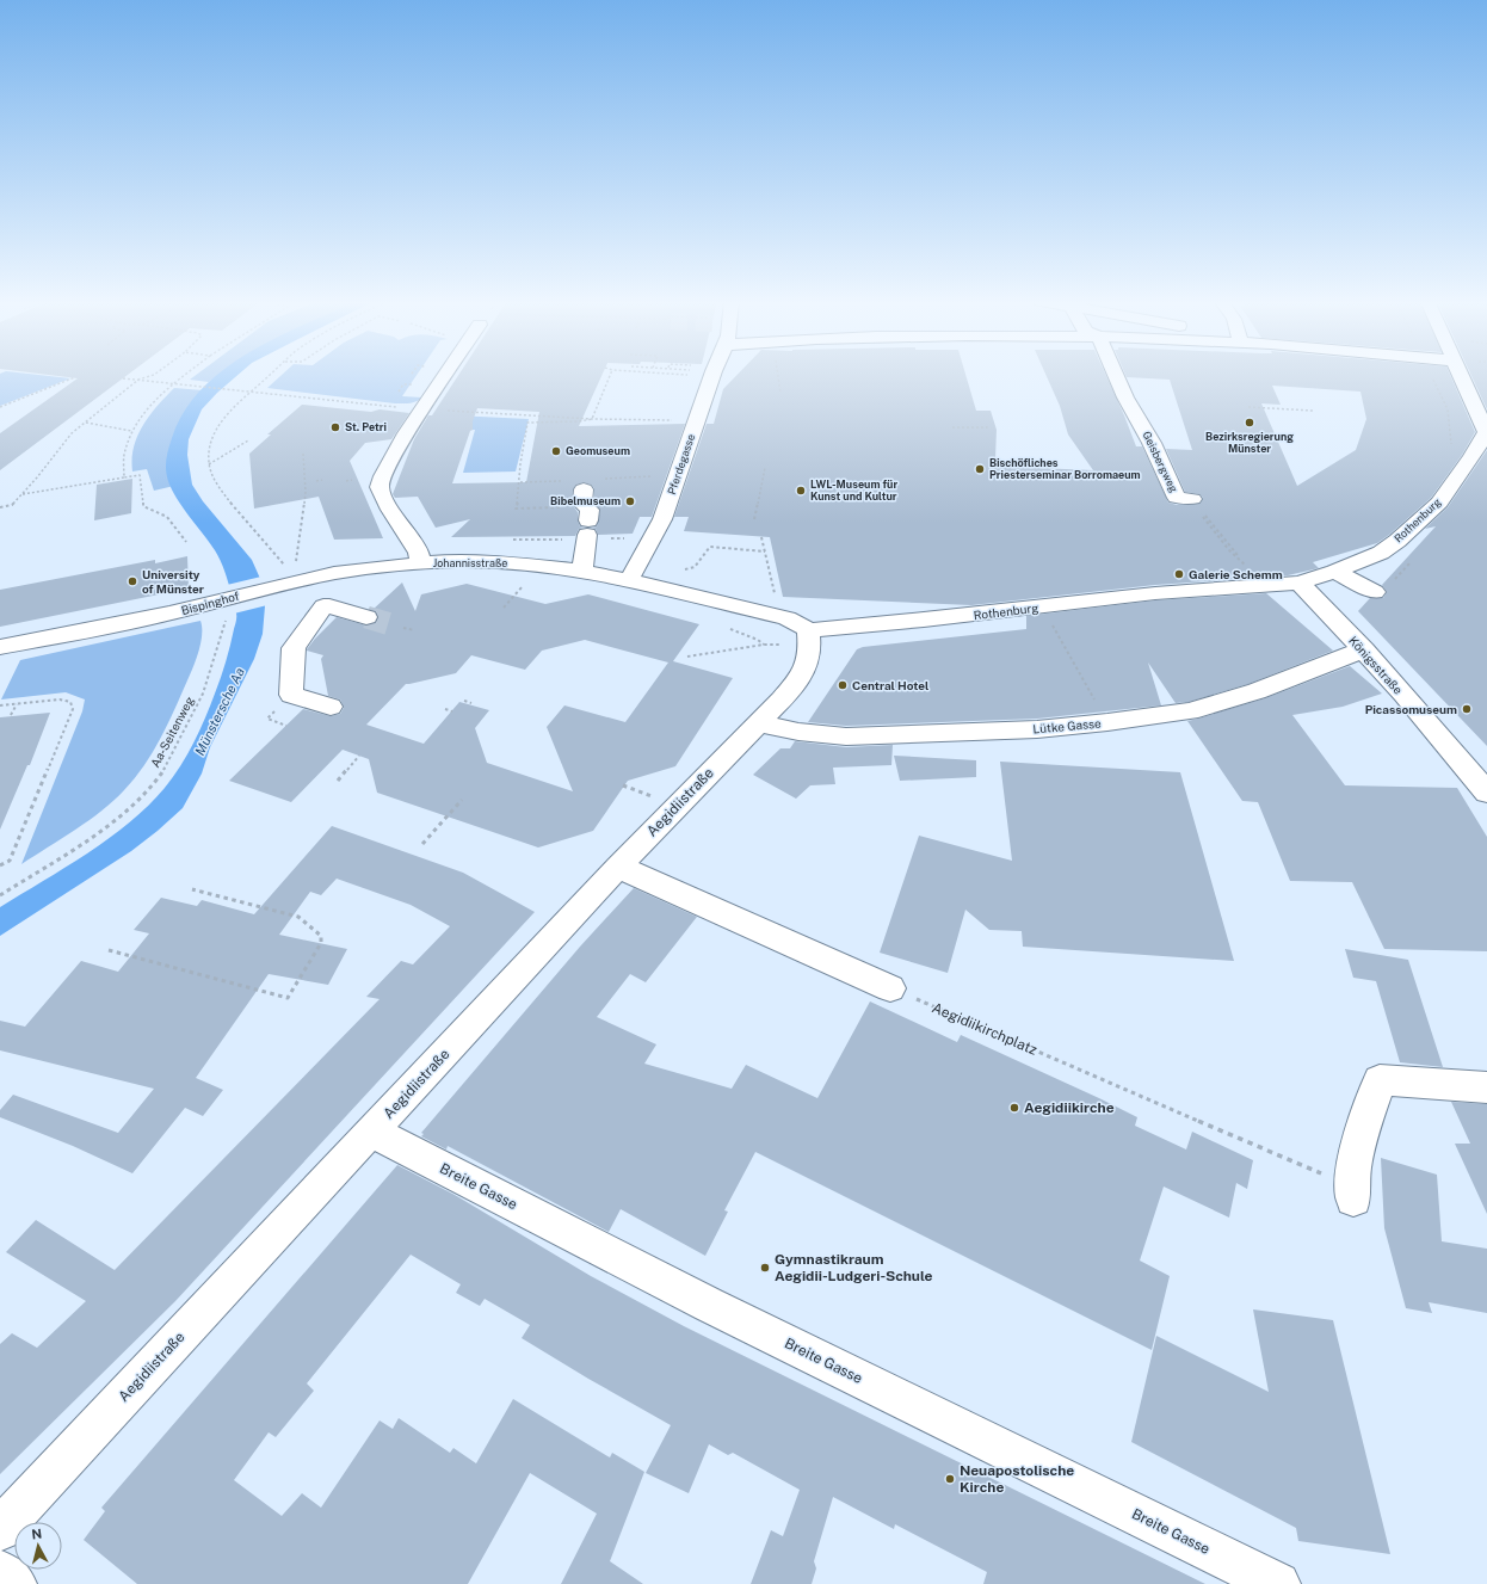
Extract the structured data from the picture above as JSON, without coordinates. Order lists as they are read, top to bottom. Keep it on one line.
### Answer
{"streets":{"street":["Geisbergweg","Pferdegasse","Rothenburg","Johannisstraße","Bispinghof","Königsstraße","Lütke Gasse","Aegidiistraße","Breite Gasse"],"path":["Aa-Seitenweg","Aegidiikirchplatz"]},"crossings":[["Geisbergweg","Rothenburg"],["Pferdegasse","Johannisstraße"],["Rothenburg","Königsstraße"],["Rothenburg","Aegidiistraße"],["Johannisstraße","Bispinghof"],["Bispinghof","Aa-Seitenweg"],["Königsstraße","Lütke Gasse"],["Lütke Gasse","Aegidiistraße"],["Aegidiistraße","Breite Gasse"]],"water":["Münstersche Aa"],"places":["Bezirksregierung Münster","St. Petri","Geomuseum","Bischöfliches Priesterseminar Borromaeum","LWL-Museum für Kunst und Kultur","Bibelmuseum","Galerie Schemm","University of Münster","Central Hotel","Picassomuseum","Aegidiikirche","Gymnastikraum Aegidii-Ludgeri-Schule","Neuapostolische Kirche"],"north":"top"}
